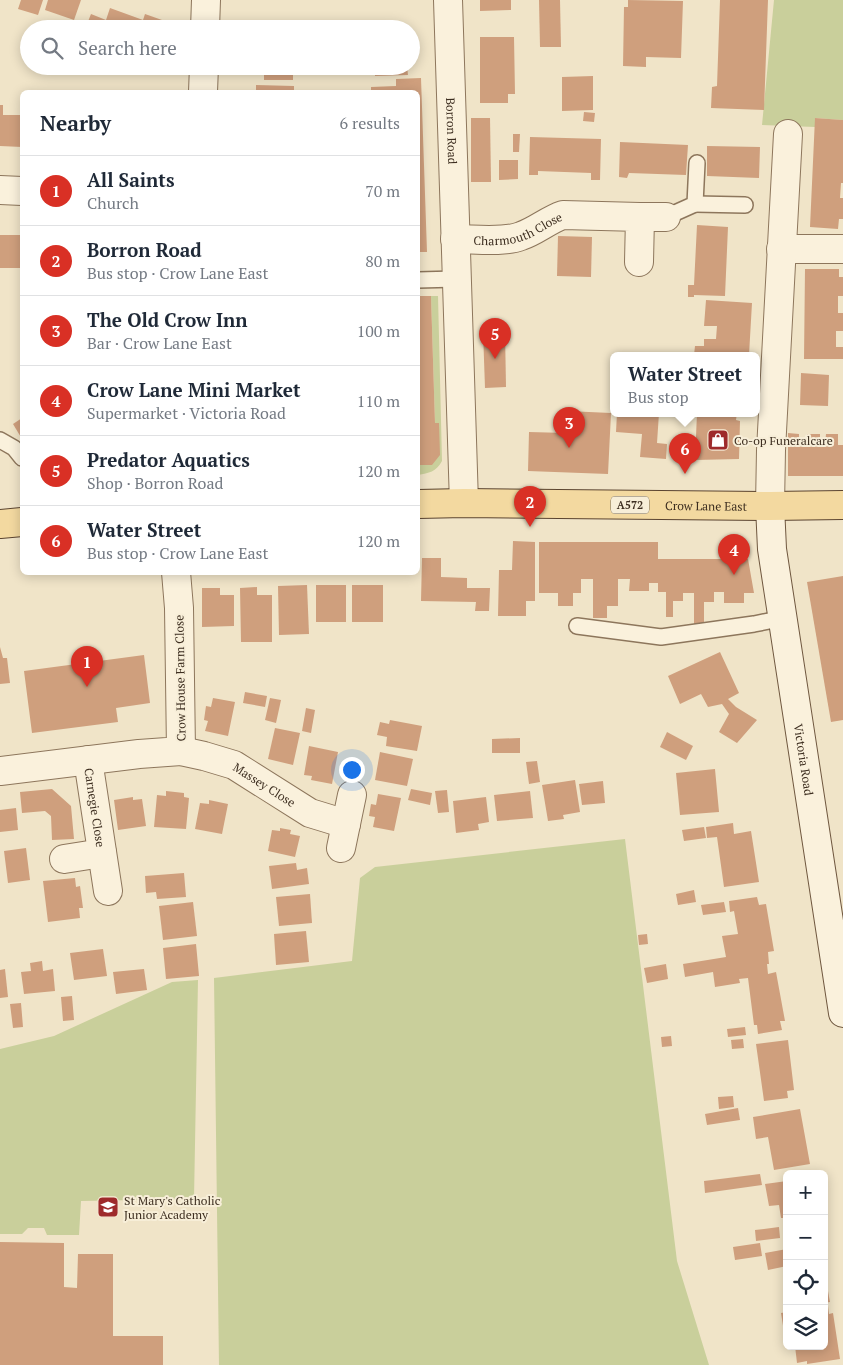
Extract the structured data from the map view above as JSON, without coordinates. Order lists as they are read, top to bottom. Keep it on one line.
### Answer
{"streets":{"main road":["A572","Crow Lane East"],"street":["Borron Road","Charmouth Close","Crow House Farm Close","Victoria Road","Massey Close","Carnegie Close"]},"crossings":[["Borron Road","Charmouth Close"],["Borron Road","Crow Lane East"],["Crow Lane East","Victoria Road"],["Crow House Farm Close","Massey Close"],["Crow House Farm Close","Carnegie Close"]],"places":{"shop":["Co-op Funeralcare"],"school or university":["St Mary's Catholic Junior Academy"]},"page":{"search":"Search here","heading":["Nearby","6 results"],"list":[{"mark":"1","name":"All Saints","note":"Church","value":"70 m"},{"mark":"2","name":"Borron Road","note":"Bus stop · Crow Lane East","value":"80 m"},{"mark":"3","name":"The Old Crow Inn","note":"Bar · Crow Lane East","value":"100 m"},{"mark":"4","name":"Crow Lane Mini Market","note":"Supermarket · Victoria Road","value":"110 m"},{"mark":"5","name":"Predator Aquatics","note":"Shop · Borron Road","value":"120 m"},{"mark":"6","name":"Water Street","note":"Bus stop · Crow Lane East","value":"120 m"}],"pins":["5","3","6","2","4","1"],"popup":["Water Street","Bus stop"],"map_buttons":["+","−"]}}
